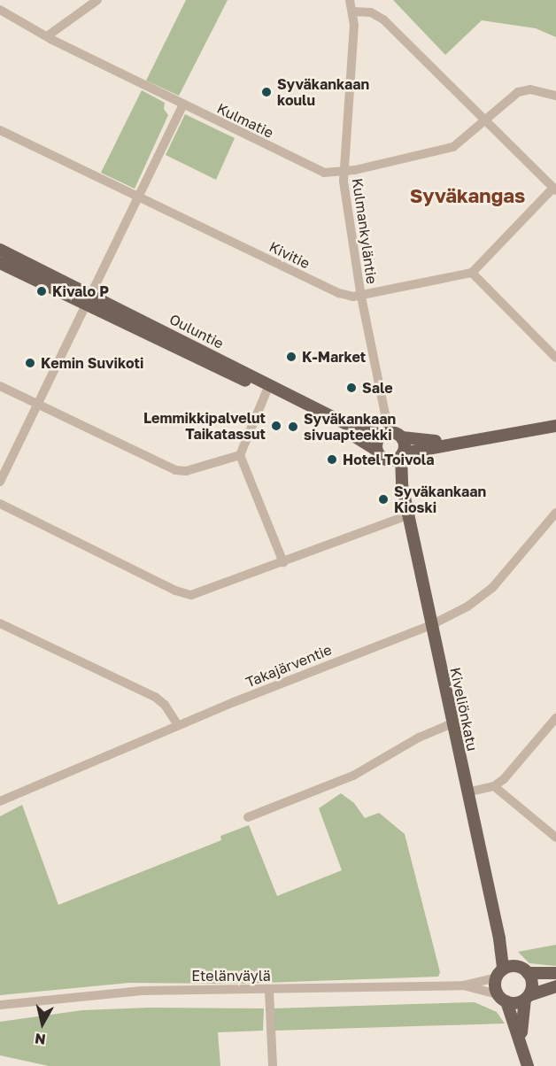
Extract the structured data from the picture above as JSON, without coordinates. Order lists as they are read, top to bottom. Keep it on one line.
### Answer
{"streets":{"main road":["Ouluntie","Kiveliönkatu"],"street":["Kulmatie","Kulmankyläntie","Kivitie","Takajärventie","Etelänväylä"]},"crossings":[["Kulmatie","Kulmankyläntie"],["Kulmankyläntie","Kivitie"],["Kulmankyläntie","Ouluntie"],["Kulmankyläntie","Kiveliönkatu"],["Ouluntie","Kiveliönkatu"],["Takajärventie","Kiveliönkatu"],["Kiveliönkatu","Etelänväylä"]],"districts":["Syväkangas"],"places":["Syväkankaan koulu","Kivalo P","K-Market","Kemin Suvikoti","Sale","Lemmikkipalvelut Taikatassut","Syväkankaan sivuapteekki","Hotel Toivola","Syväkankaan Kioski"],"north":"bottom"}
